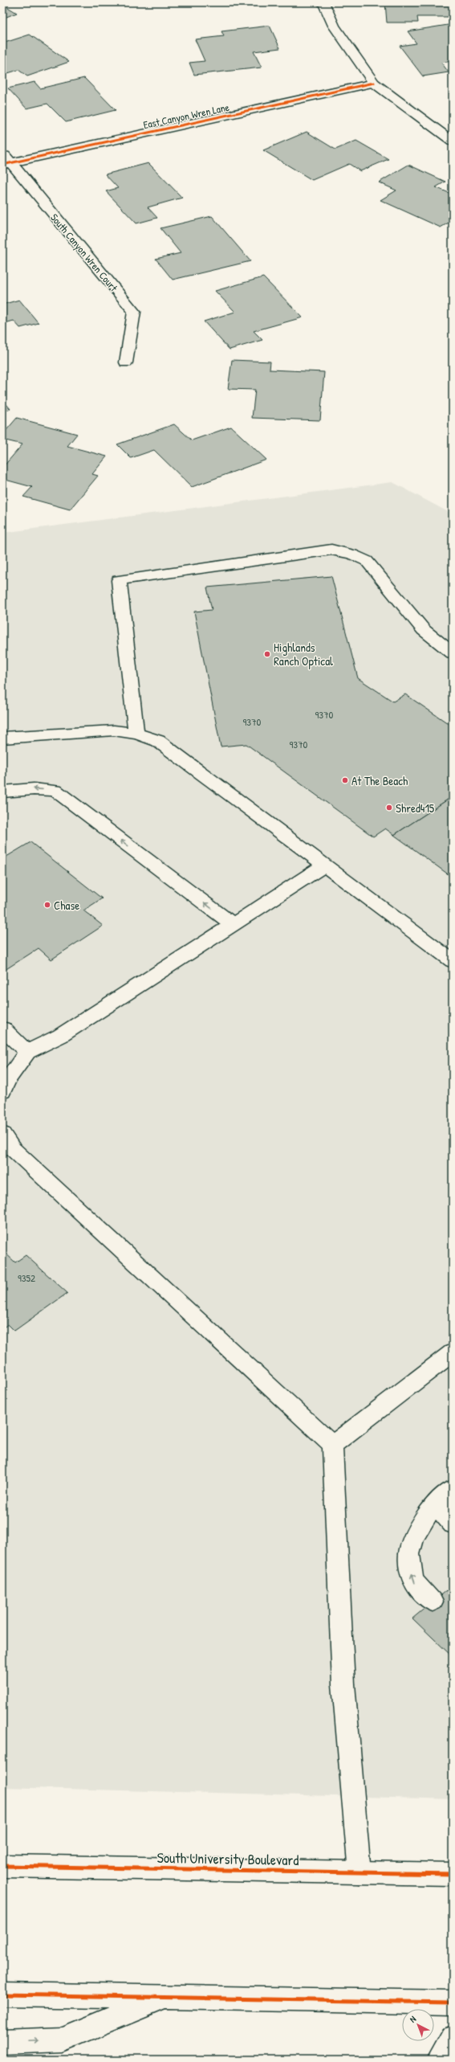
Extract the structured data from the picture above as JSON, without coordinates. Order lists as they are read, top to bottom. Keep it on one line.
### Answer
{"streets":{"street":["East Canyon Wren Lane","South Canyon Wren Court","South University Boulevard"]},"crossings":[["East Canyon Wren Lane","South Canyon Wren Court"]],"places":["Highlands Ranch Optical","At The Beach","Shred415","Chase"],"house_numbers":["9370","9370","9370","9352"],"north":"top left"}
